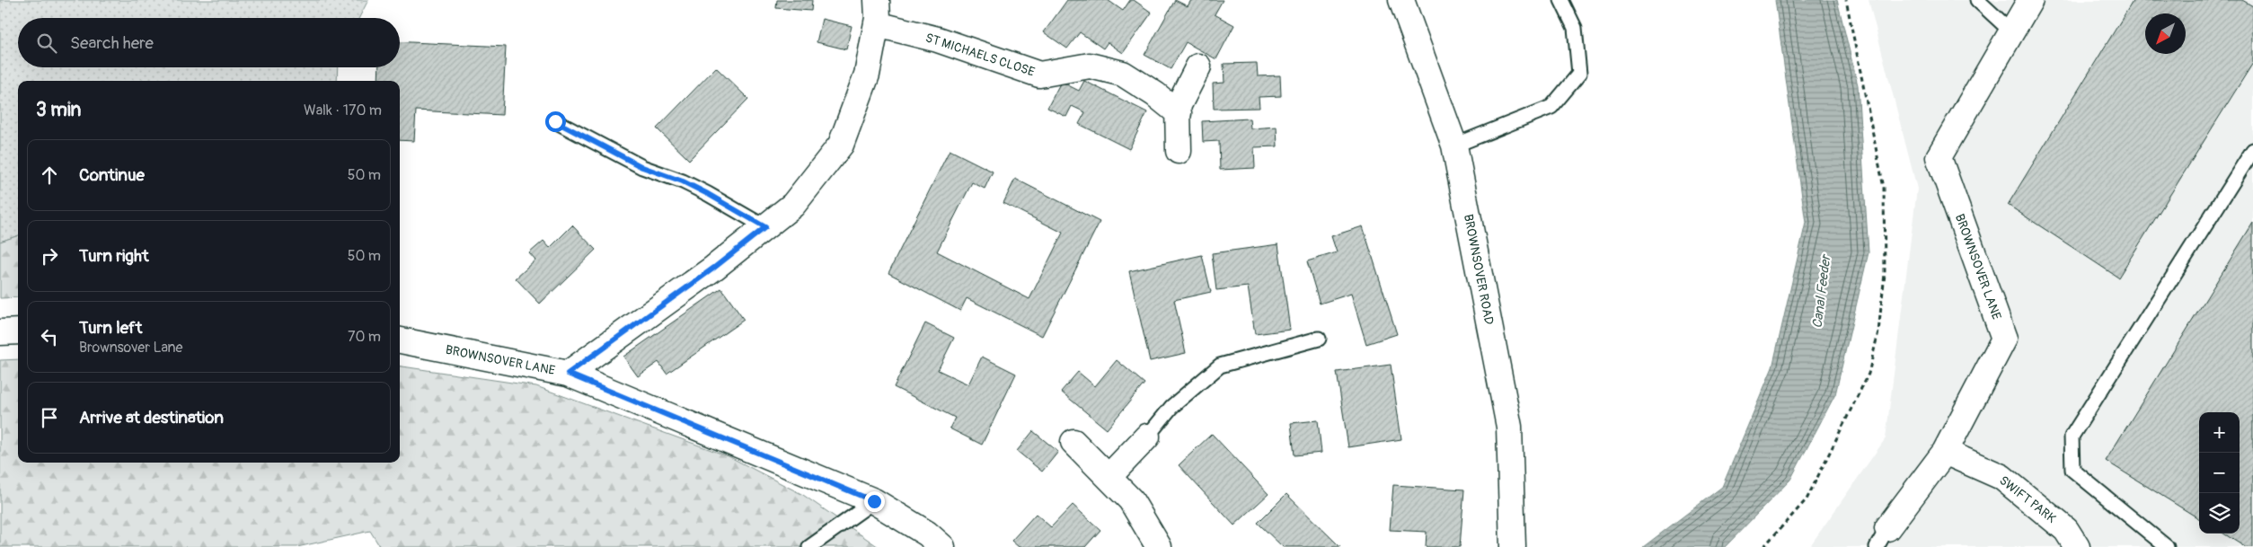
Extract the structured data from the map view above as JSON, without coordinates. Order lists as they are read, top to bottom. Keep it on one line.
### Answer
{"streets":{"street":["ST MICHAELS CLOSE","BROWNSOVER LANE","BROWNSOVER ROAD","SWIFT PARK"]},"crossings":[["BROWNSOVER LANE","SWIFT PARK"]],"water":["Canal Feeder"],"north":"bottom left","page":{"search":"Search here","heading":["3 min","Walk · 170 m"],"list":[["Continue","50 m"],["Turn right","50 m"],["Turn left","Brownsover Lane","70 m"],"Arrive at destination"],"map_buttons":["+","−"]}}
